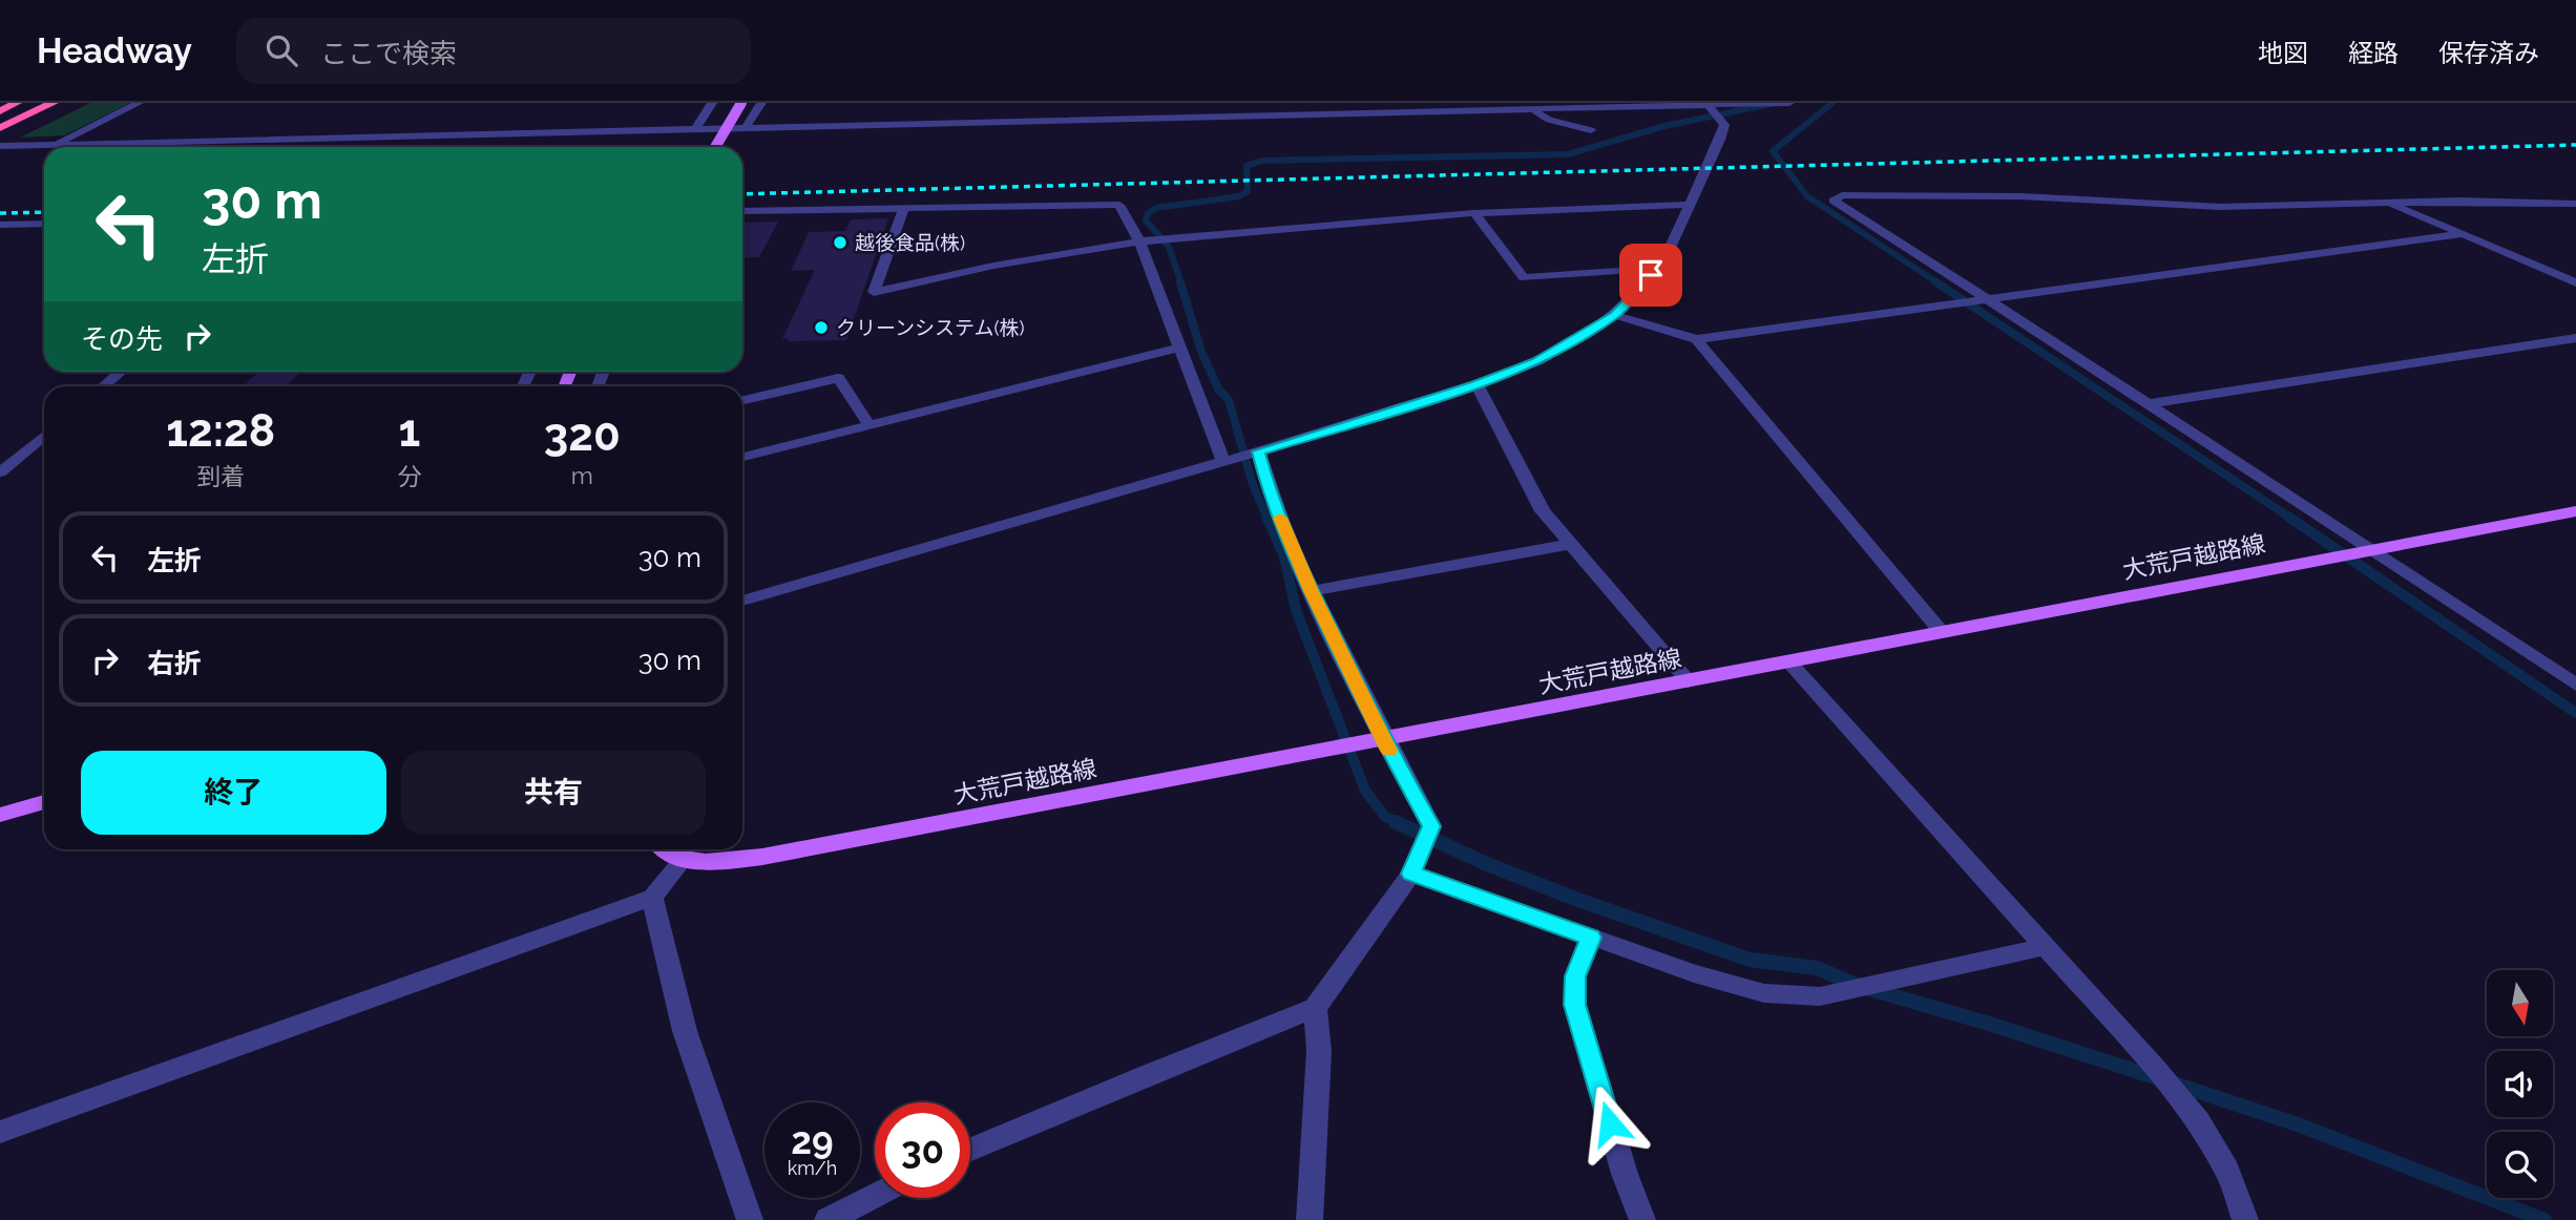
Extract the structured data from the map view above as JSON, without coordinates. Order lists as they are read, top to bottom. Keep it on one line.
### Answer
{"streets":{"main road":["大荒戸越路線"]},"places":["越後食品(株)","クリーンシステム(株)"],"north":"bottom","page":{"header":"Headway","search":"ここで検索","nav":["地図","経路","保存済み"],"turn":["30 m","左折"],"then":"その先","eta":["12:28","到着","1","分","320","m"],"list":[{"name":"左折","value":"30 m"},{"name":"右折","value":"30 m"}],"buttons":["終了","共有"],"speed":"29 km/h","limit":"30"}}
